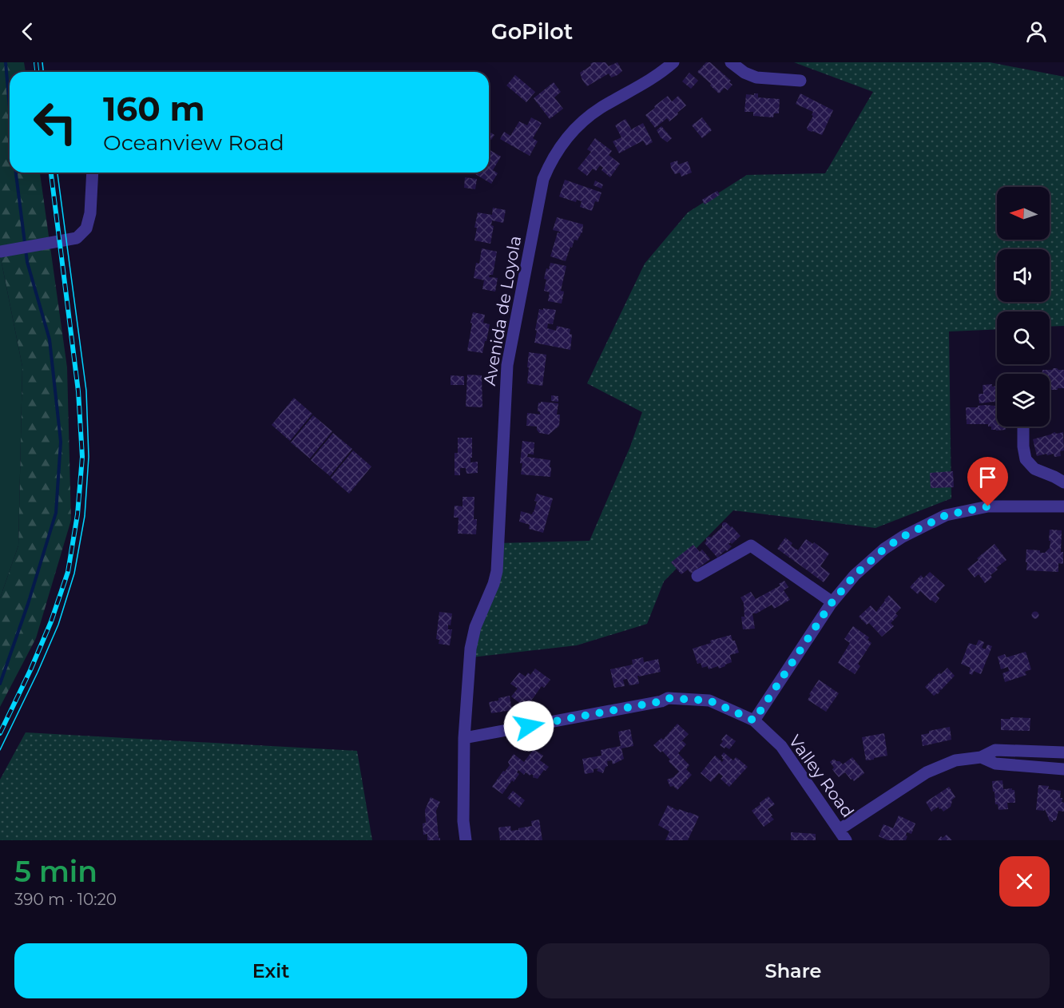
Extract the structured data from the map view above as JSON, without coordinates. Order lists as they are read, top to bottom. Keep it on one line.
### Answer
{"streets":{"street":["Avenida de Loyola","Valley Road"]},"crossings":[["Avenida de Loyola","Valley Road"]],"north":"left","page":{"header":"GoPilot","turn":["160 m","Oceanview Road"],"heading":["5 min","390 m · 10:20"],"buttons":["Exit","Share"]}}
